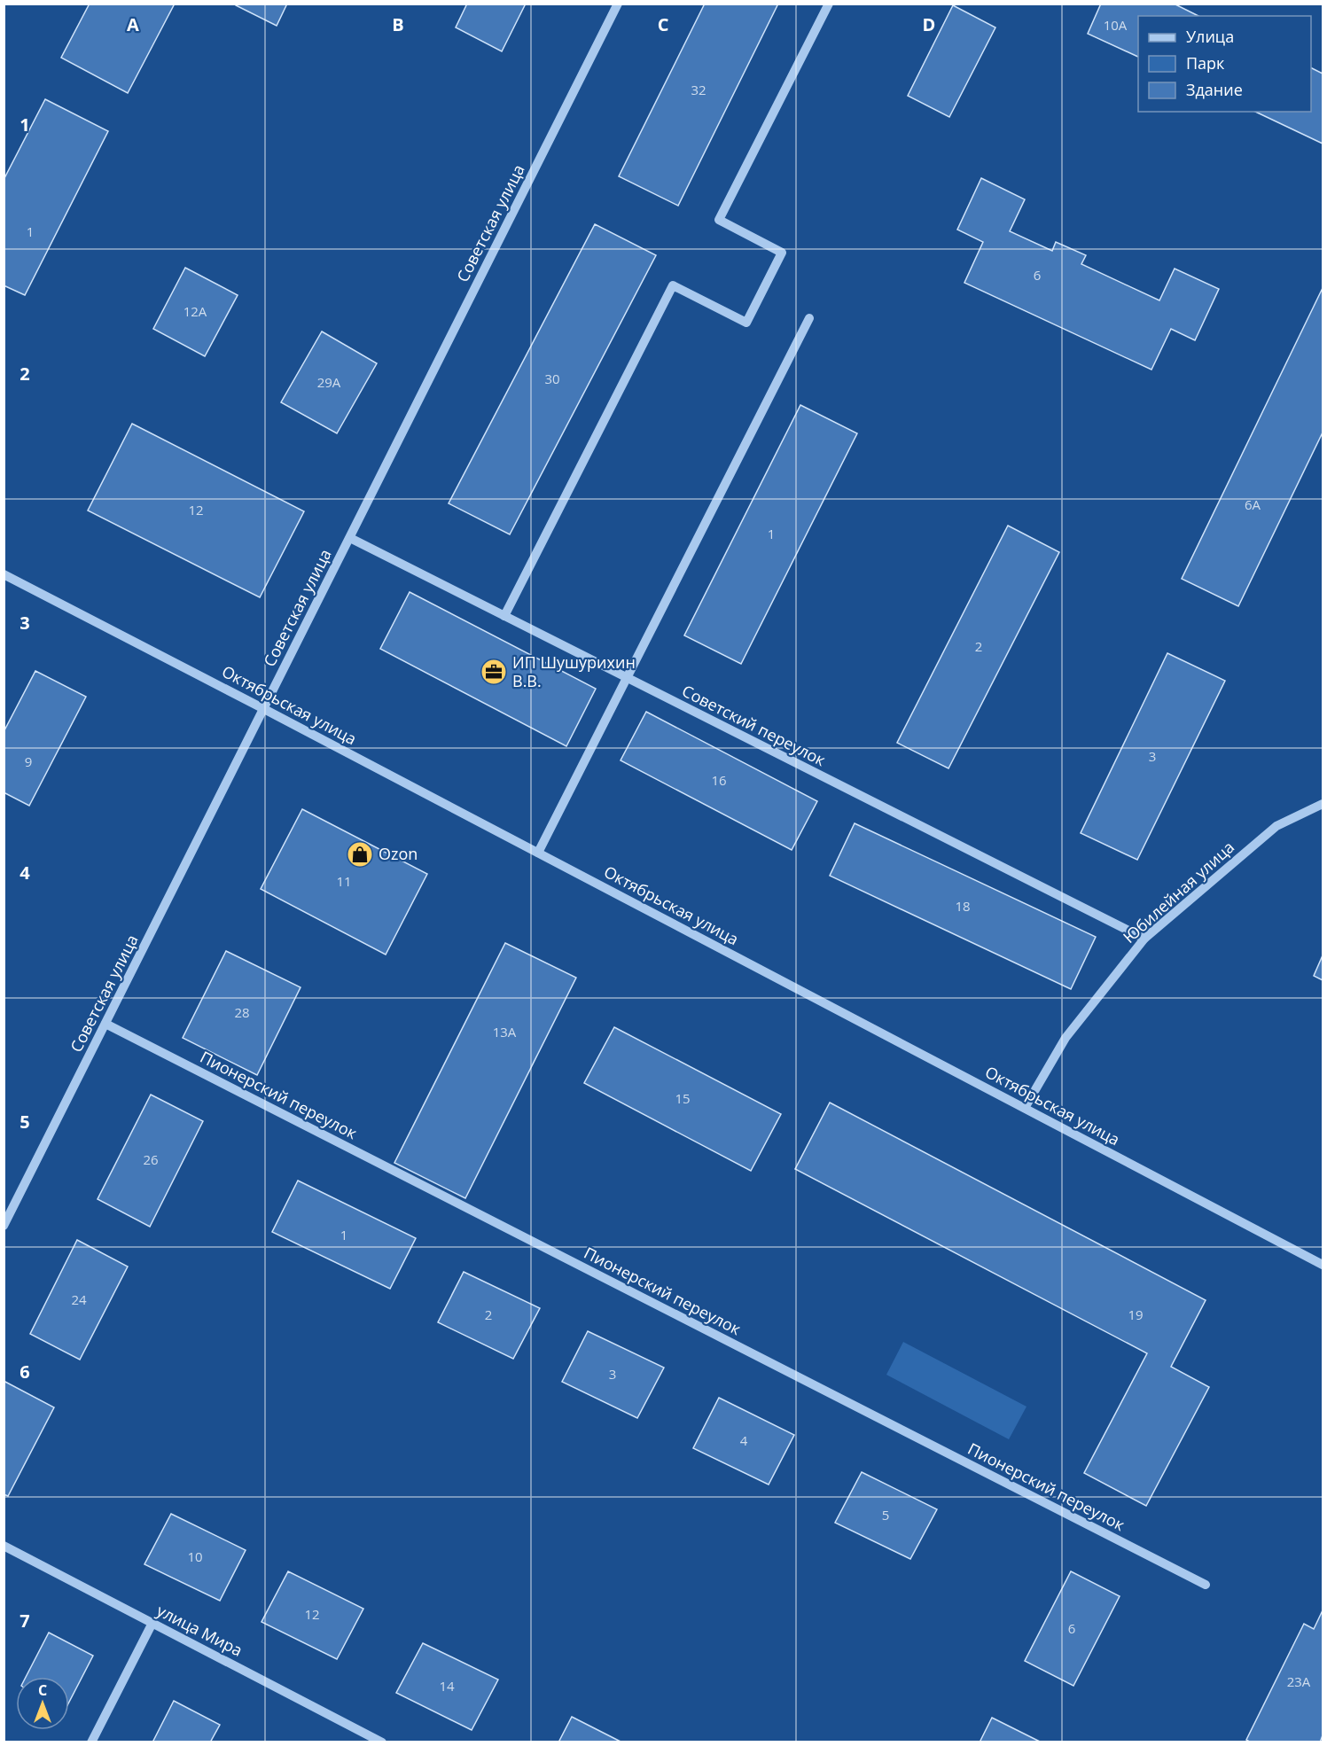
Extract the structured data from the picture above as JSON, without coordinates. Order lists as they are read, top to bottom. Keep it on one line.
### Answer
{"streets":{"street":["Советская улица","Октябрьская улица","Советский переулок","Юбилейная улица","Пионерский переулок","улица Мира"]},"crossings":[["Советская улица","Октябрьская улица"],["Советская улица","Советский переулок"],["Советская улица","Пионерский переулок"],["Октябрьская улица","Юбилейная улица"],["Советский переулок","Юбилейная улица"]],"places":{"office":["ИП Шушурихин В.В."],"shop":["Ozon"]},"house_numbers":["10А","32","1","6","12А","30","29А","6А","12","1","2","3","9","16","11","18","28","13А","15","26","1","24","2","19","3","4","5","10","12","6","23А","14"],"legend":["Улица","Парк","Здание"],"north":"top","grid":{"columns":["A","B","C","D"],"rows":["1","2","3","4","5","6","7"]}}
